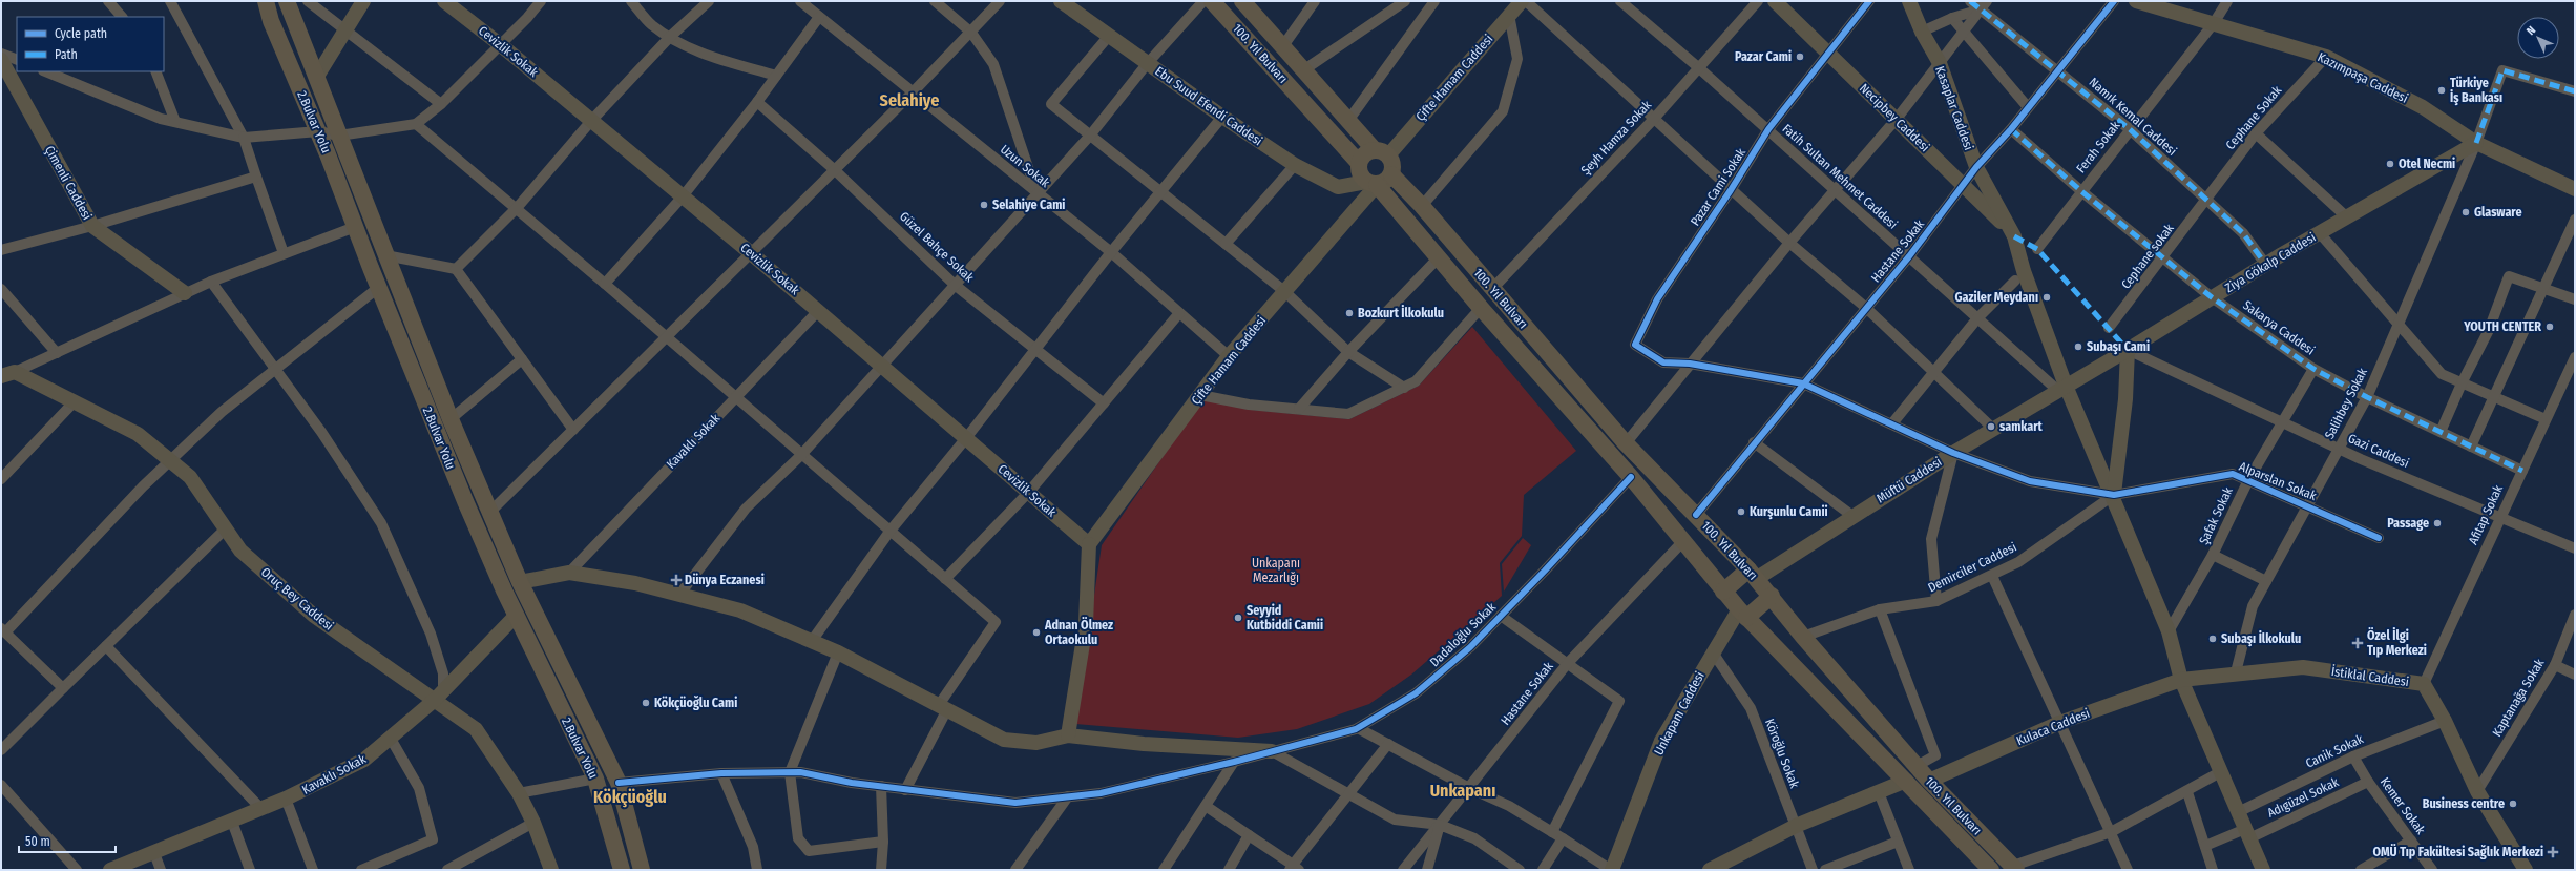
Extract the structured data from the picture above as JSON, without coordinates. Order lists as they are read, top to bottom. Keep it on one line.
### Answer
{"streets":{"main road":["Cevizlik Sokak","100. Yıl Bulvarı","Çifte Hamam Caddesi","Kazımpaşa Caddesi","Ebu Suud Efendi Caddesi","Kasaplar Caddesi","Necipbey Caddesi","2.Bulvar Yolu","Çimenli Caddesi","Ziya Gökalp Caddesi","Kavaklı Sokak","Müftü Caddesi","Oruç Bey Caddesi","İstiklal Caddesi","Unkapanı Caddesi","Kulaca Caddesi"],"street":["Namık Kemal Caddesi","Cephane Sokak","Şeyh Hamza Sokak","Ferah Sokak","Uzun Sokak","Fatih Sultan Mehmet Caddesi","Pazar Cami Sokak","Güzel Bahçe Sokak","Hastane Sokak","Cephane sokak","Sakarya Caddesi","Salihbey Sokak","Gazi Caddesi","Alparslan Sokak","Afitap Sokak","Şafak Sokak","Demirciler Caddesi","Dadaloğlu Sokak","Kaptanağa Sokak","Canik Sokak","Köroğlu Sokak","Adıgüzel Sokak","Kemer Sokak"]},"crossings":[["Cevizlik Sokak","Çifte Hamam Caddesi"],["Cevizlik Sokak","Kavaklı Sokak"],["100. Yıl Bulvarı","Çifte Hamam Caddesi"],["100. Yıl Bulvarı","Ebu Suud Efendi Caddesi"],["100. Yıl Bulvarı","Şeyh Hamza Sokak"],["100. Yıl Bulvarı","Hastane Sokak"],["100. Yıl Bulvarı","Müftü Caddesi"],["100. Yıl Bulvarı","Demirciler Caddesi"],["100. Yıl Bulvarı","Dadaloğlu Sokak"],["100. Yıl Bulvarı","Unkapanı Caddesi"],["100. Yıl Bulvarı","Kulaca Caddesi"],["Çifte Hamam Caddesi","Ebu Suud Efendi Caddesi"],["Çifte Hamam Caddesi","Uzun Sokak"],["Kazımpaşa Caddesi","Cephane Sokak"],["Kazımpaşa Caddesi","Ferah Sokak"],["Kazımpaşa Caddesi","Ziya Gökalp Caddesi"],["Kazımpaşa Caddesi","Salihbey Sokak"],["Kasaplar Caddesi","Necipbey Caddesi"],["Kasaplar Caddesi","Fatih Sultan Mehmet Caddesi"],["Kasaplar Caddesi","Hastane Sokak"],["Kasaplar Caddesi","Ziya Gökalp Caddesi"],["Kasaplar Caddesi","Müftü Caddesi"],["Kasaplar Caddesi","Alparslan Sokak"],["Kasaplar Caddesi","Şafak Sokak"],["Kasaplar Caddesi","Demirciler Caddesi"],["Kasaplar Caddesi","İstiklal Caddesi"],["Kasaplar Caddesi","Kulaca Caddesi"],["Kasaplar Caddesi","Canik Sokak"],["Kasaplar Caddesi","Adıgüzel Sokak"],["Namık Kemal Caddesi","Cephane Sokak"],["Namık Kemal Caddesi","Ferah Sokak"],["Namık Kemal Caddesi","Hastane Sokak"],["Namık Kemal Caddesi","Cephane sokak"],["Namık Kemal Caddesi","Ziya Gökalp Caddesi"],["Necipbey Caddesi","Pazar Cami Sokak"],["Necipbey Caddesi","Hastane Sokak"],["Cephane Sokak","Cephane sokak"],["2.Bulvar Yolu","Kavaklı Sokak"],["2.Bulvar Yolu","Dadaloğlu Sokak"],["Şeyh Hamza Sokak","Fatih Sultan Mehmet Caddesi"],["Ferah Sokak","Sakarya Caddesi"],["Fatih Sultan Mehmet Caddesi","Pazar Cami Sokak"],["Fatih Sultan Mehmet Caddesi","Hastane Sokak"],["Fatih Sultan Mehmet Caddesi","Ziya Gökalp Caddesi"],["Fatih Sultan Mehmet Caddesi","Müftü Caddesi"],["Hastane Sokak","Sakarya Caddesi"],["Cephane sokak","Sakarya Caddesi"],["Ziya Gökalp Caddesi","Sakarya Caddesi"],["Ziya Gökalp Caddesi","Salihbey Sokak"],["Ziya Gökalp Caddesi","Gazi Caddesi"],["Ziya Gökalp Caddesi","Müftü Caddesi"],["Sakarya Caddesi","Salihbey Sokak"],["Sakarya Caddesi","Afitap Sokak"],["Sakarya Caddesi","Şafak Sokak"],["Salihbey Sokak","Gazi Caddesi"],["Salihbey Sokak","Alparslan Sokak"],["Salihbey Sokak","İstiklal Caddesi"],["Kavaklı Sokak","Oruç Bey Caddesi"],["Gazi Caddesi","Afitap Sokak"],["Gazi Caddesi","Şafak Sokak"],["Alparslan Sokak","Şafak Sokak"],["Alparslan Sokak","Demirciler Caddesi"],["Afitap Sokak","İstiklal Caddesi"],["İstiklal Caddesi","Kaptanağa Sokak"],["İstiklal Caddesi","Kulaca Caddesi"],["İstiklal Caddesi","Canik Sokak"],["Unkapanı Caddesi","Köroğlu Sokak"],["Canik Sokak","Kemer Sokak"],["Adıgüzel Sokak","Kemer Sokak"]],"districts":["Selahiye","Unkapanı","Kökçüoğlu"],"parks":["Unkapanı Mezarlığı"],"places":{"other":["Pazar Cami","Türkiye İş Bankası","Otel Necmi","Selahiye Cami","Glasware","Gaziler Meydanı","Bozkurt İlkokulu","YOUTH CENTER","Subaşı Cami","samkart","Kurşunlu Camii","Passage","Seyyid Kutbiddi Camii","Adnan Ölmez Ortaokulu","Subaşı İlkokulu","Kökçüoğlu Cami","Business centre"],"health":["Dünya Eczanesi","Özel İlgi Tıp Merkezi","OMÜ Tıp Fakültesi Sağlık Merkezi"]},"legend":["Cycle path","Path"],"scale_bar":"50 m","north":"top left"}
